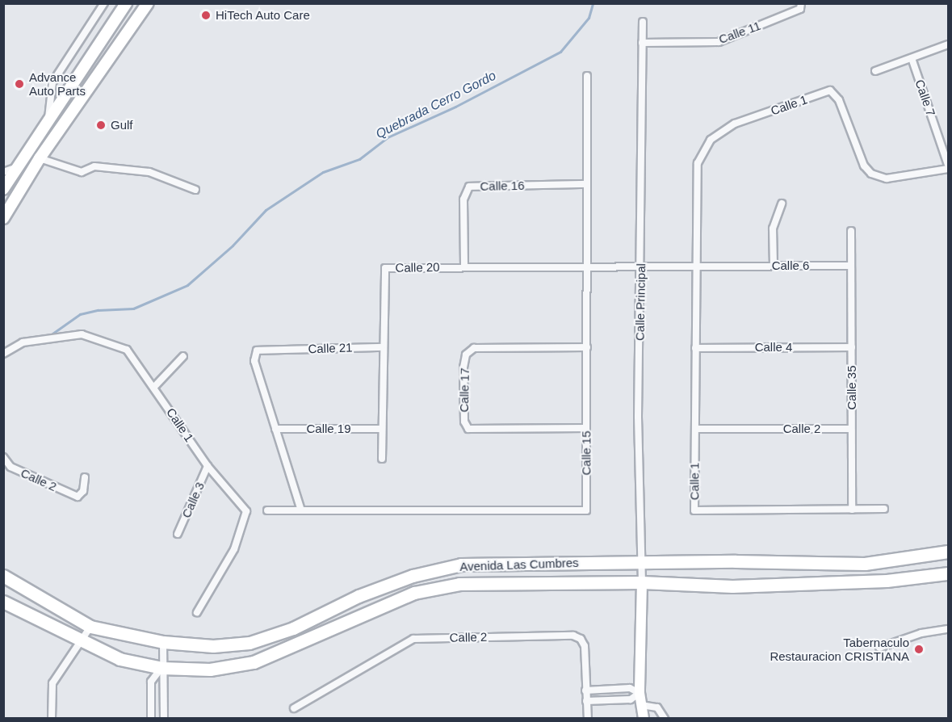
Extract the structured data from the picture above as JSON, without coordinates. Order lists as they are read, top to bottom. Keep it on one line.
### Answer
{"streets":{"highway":["Avenida Las Cumbres"],"street":["Calle 11","Calle 7","Calle 1","Calle 16","Calle 6","Calle 20","Calle Principal","Calle 4","Calle 21","Calle 35","Calle 17","Calle 19","Calle 2","Calle 15","Calle 3"]},"crossings":[["Calle 11","Calle Principal"],["Calle 7","Calle 1"],["Calle 1","Calle 6"],["Calle 1","Calle 4"],["Calle 1","Calle 35"],["Calle 1","Calle 2"],["Calle 1","Calle 3"],["Calle 16","Calle 20"],["Calle 16","Calle 15"],["Calle 6","Calle 35"],["Calle 20","Calle Principal"],["Calle 20","Calle 21"],["Calle 20","Calle 19"],["Calle 20","Calle 15"],["Calle Principal","Avenida Las Cumbres"],["Calle 4","Calle 35"],["Calle 21","Calle 19"],["Calle 35","Calle 2"],["Calle 17","Calle 15"]],"water":["Quebrada Cerro Gordo"],"places":["HiTech Auto Care","Advance Auto Parts","Gulf","Tabernaculo Restauracion CRISTIANA"]}
